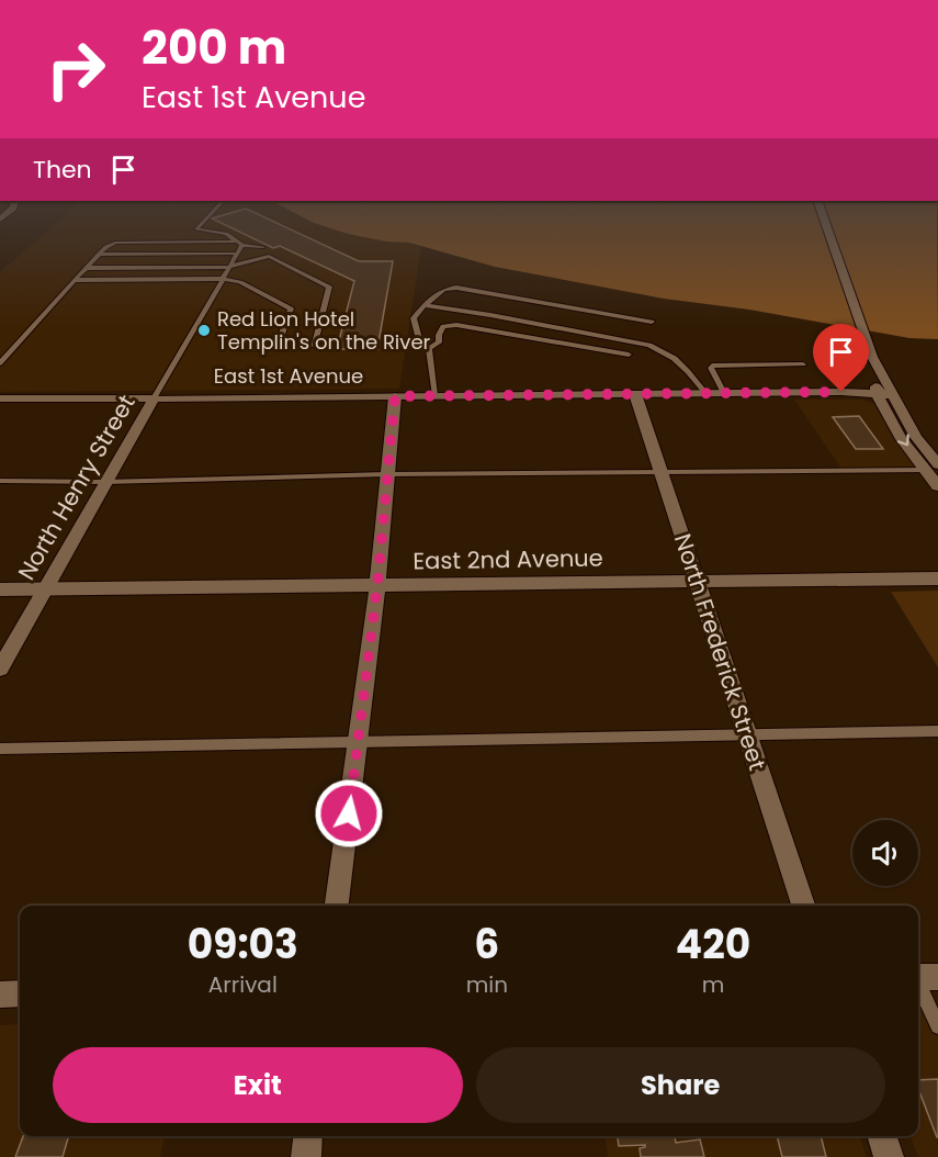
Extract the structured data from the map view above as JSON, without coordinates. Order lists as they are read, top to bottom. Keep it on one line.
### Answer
{"streets":{"street":["East 1st Avenue","North Henry Street","East 2nd Avenue","North Frederick Street"]},"crossings":[["East 1st Avenue","North Henry Street"],["East 1st Avenue","North Frederick Street"],["North Henry Street","East 2nd Avenue"],["East 2nd Avenue","North Frederick Street"]],"places":["Red Lion Hotel Templin's on the River"],"page":{"turn":["200 m","East 1st Avenue"],"then":"Then","eta":["09:03","Arrival","6","min","420","m"],"buttons":["Exit","Share"]}}
